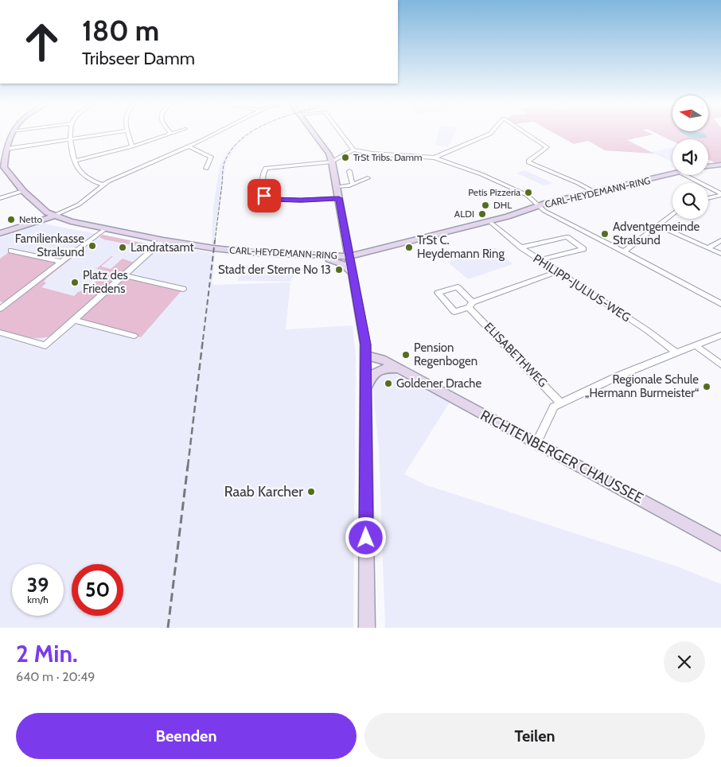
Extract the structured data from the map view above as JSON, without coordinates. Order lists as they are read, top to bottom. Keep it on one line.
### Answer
{"streets":{"main road":["CARL-HEYDEMANN-RING","RICHTENBERGER CHAUSSEE"],"street":["PHILIPP-JULIUS-WEG","ELISABETHWEG"]},"crossings":[["CARL-HEYDEMANN-RING","PHILIPP-JULIUS-WEG"],["PHILIPP-JULIUS-WEG","ELISABETHWEG"]],"places":["TrSt Tribs. Damm","Petis Pizzeria","DHL","ALDI","Netto","Adventgemeinde Stralsund","Familienkasse Stralsund","Landratsamt","TrSt C. Heydemann Ring","Stadt der Sterne No 13","Platz des Friedens","Pension Regenbogen","Goldener Drache","Regionale Schule „Hermann Burmeister“","Raab Karcher"],"north":"left","page":{"turn":["180 m","Tribseer Damm"],"speed":"39 km/h","limit":"50","heading":["2 Min.","640 m · 20:49"],"buttons":["Beenden","Teilen"]}}
